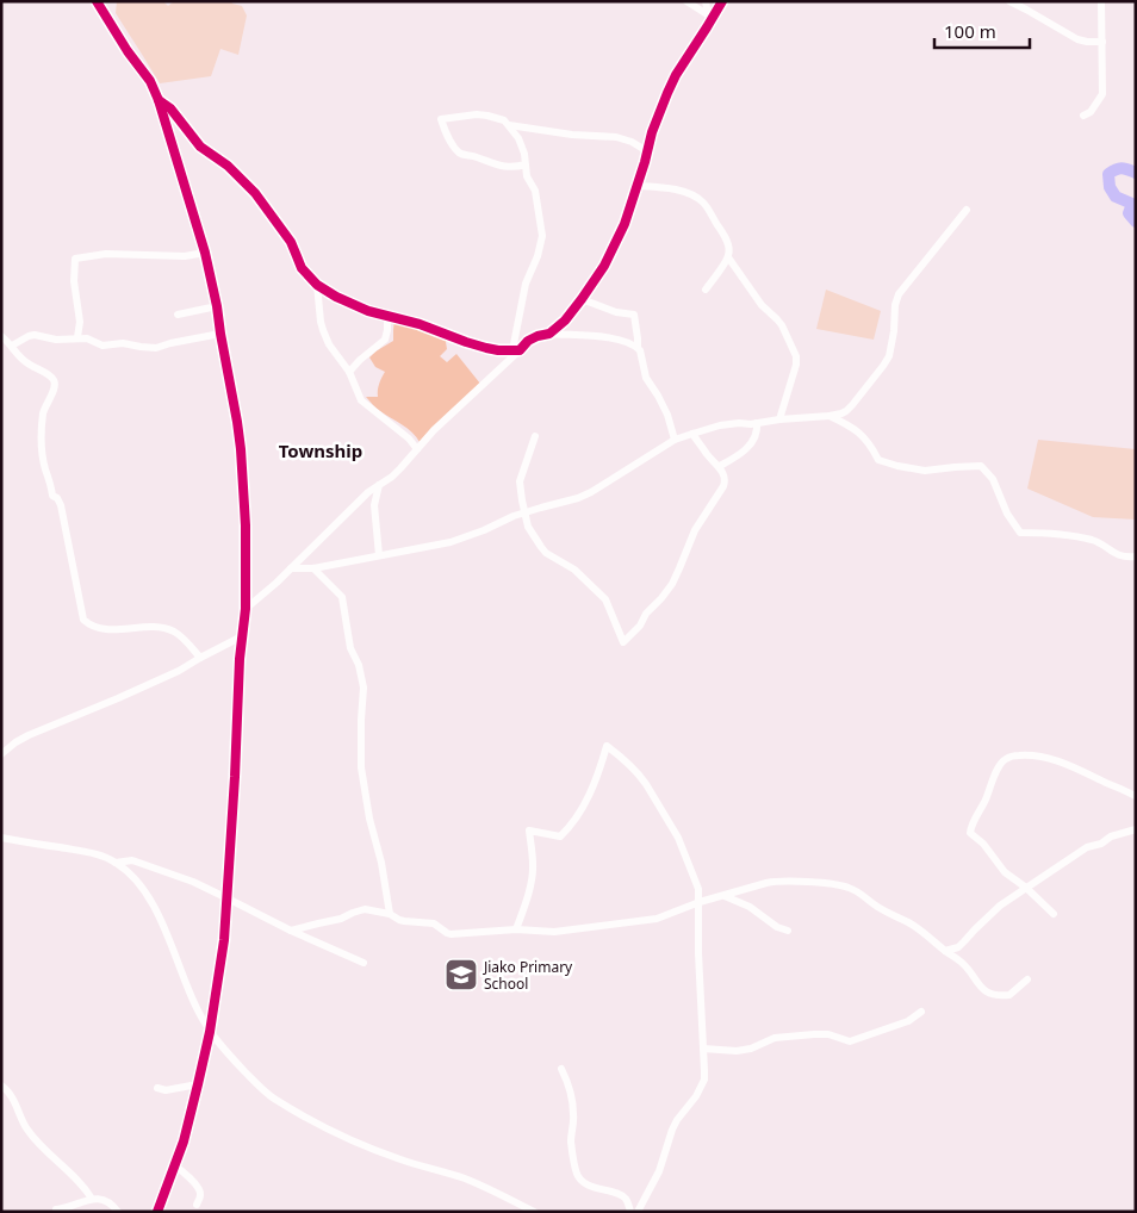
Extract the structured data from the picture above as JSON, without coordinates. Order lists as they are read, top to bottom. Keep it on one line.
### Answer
{"districts":["Township"],"places":{"school or university":["Jiako Primary School"]},"scale_bar":"100 m"}
